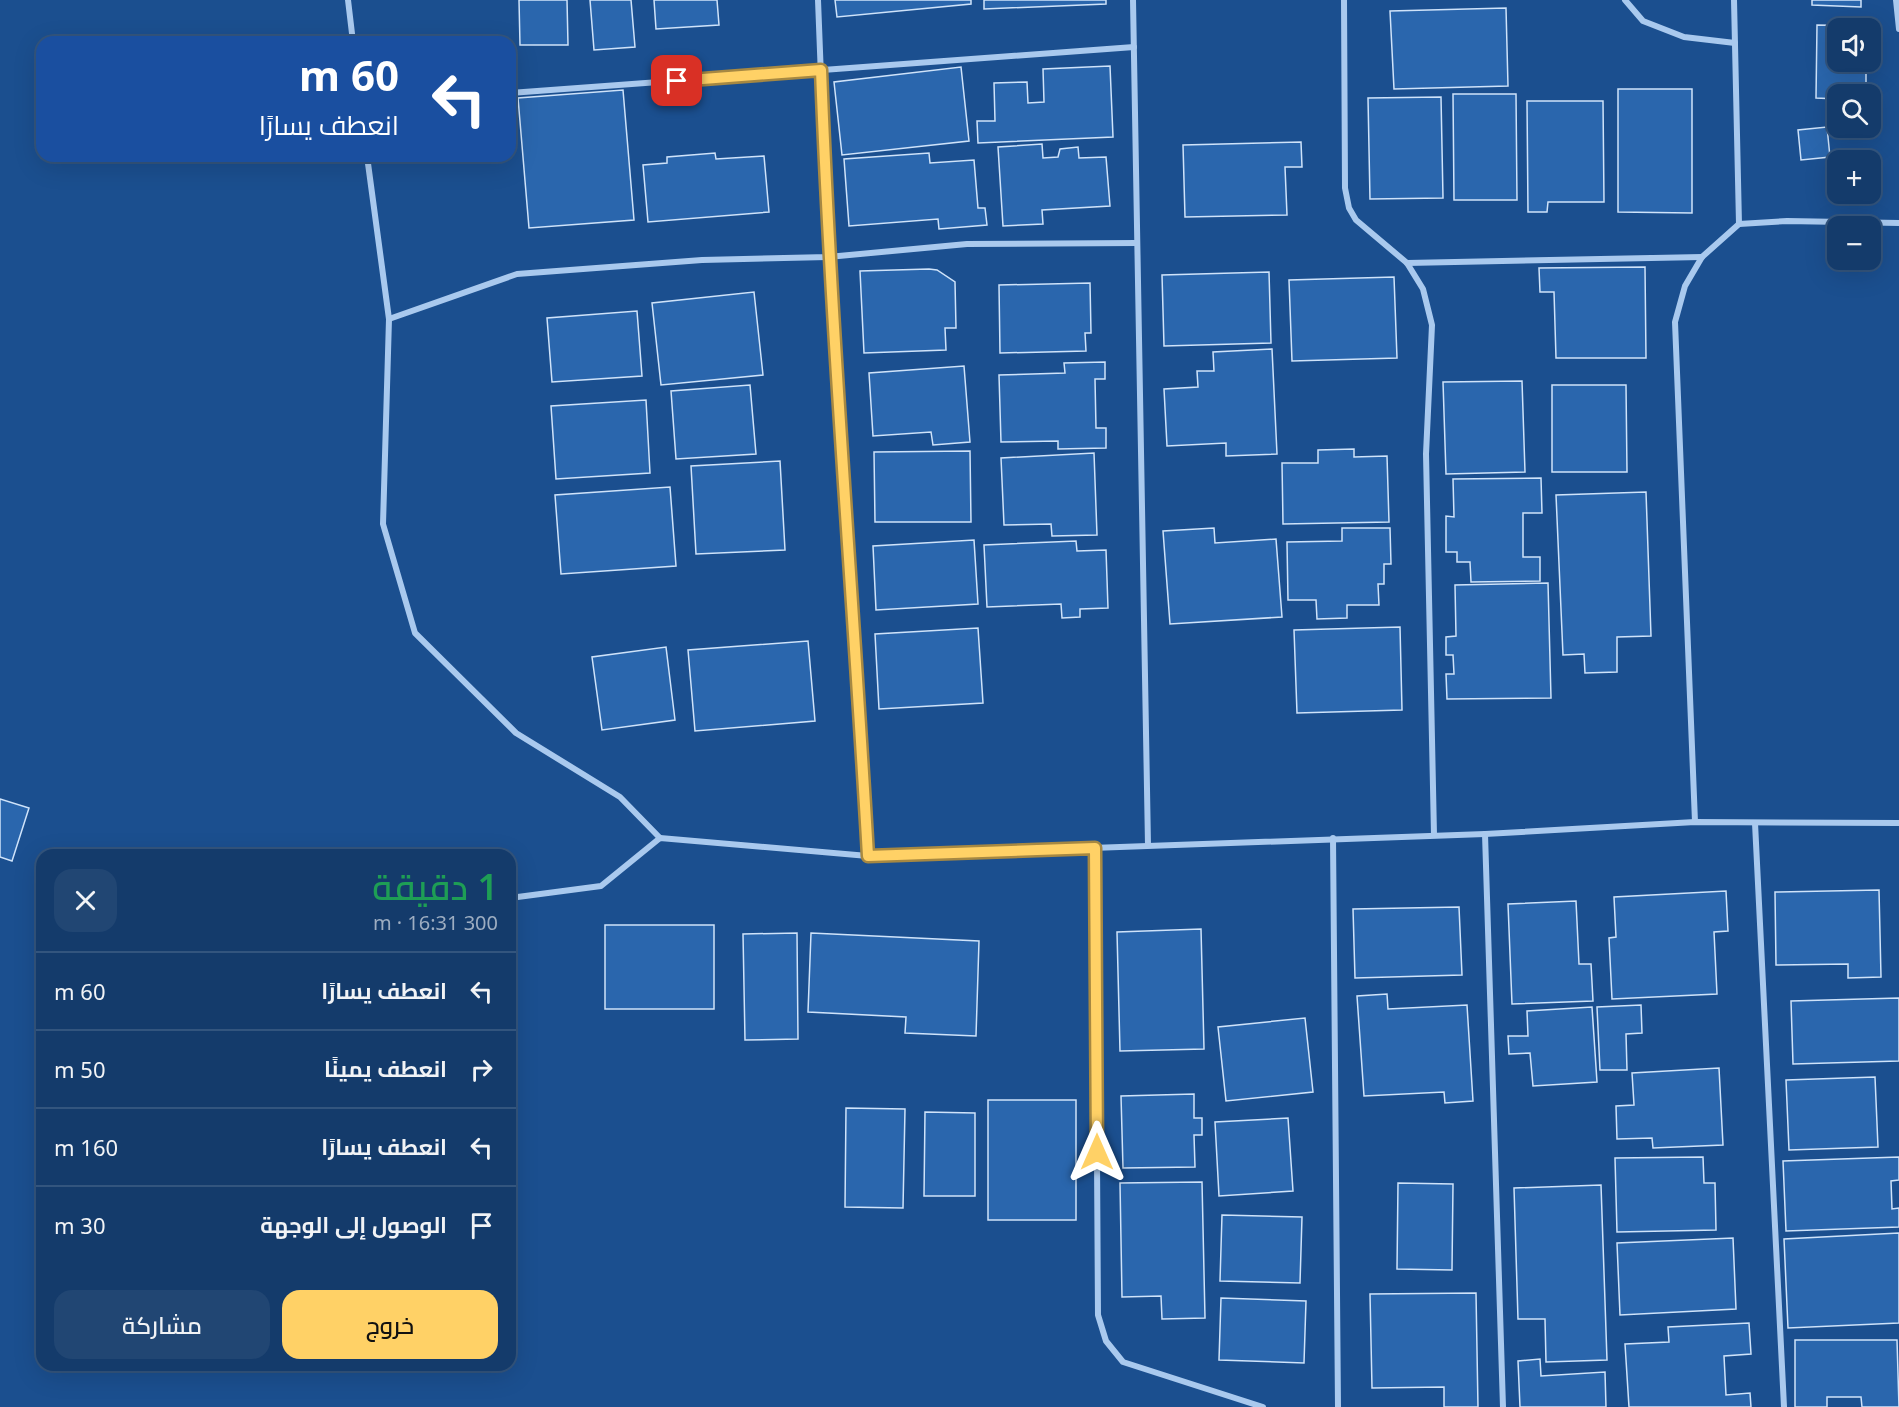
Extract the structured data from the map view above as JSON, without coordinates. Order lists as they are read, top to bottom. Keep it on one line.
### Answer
{"page":{"map_buttons":["+","−"],"turn":["60 m","انعطف يسارًا"],"heading":["1 دقيقة","300 m · 16:31"],"list":[{"name":"انعطف يسارًا","value":"60 m"},{"name":"انعطف يمينًا","value":"50 m"},{"name":"انعطف يسارًا","value":"160 m"},{"name":"الوصول إلى الوجهة","value":"30 m"}],"buttons":["خروج","مشاركة"]}}
